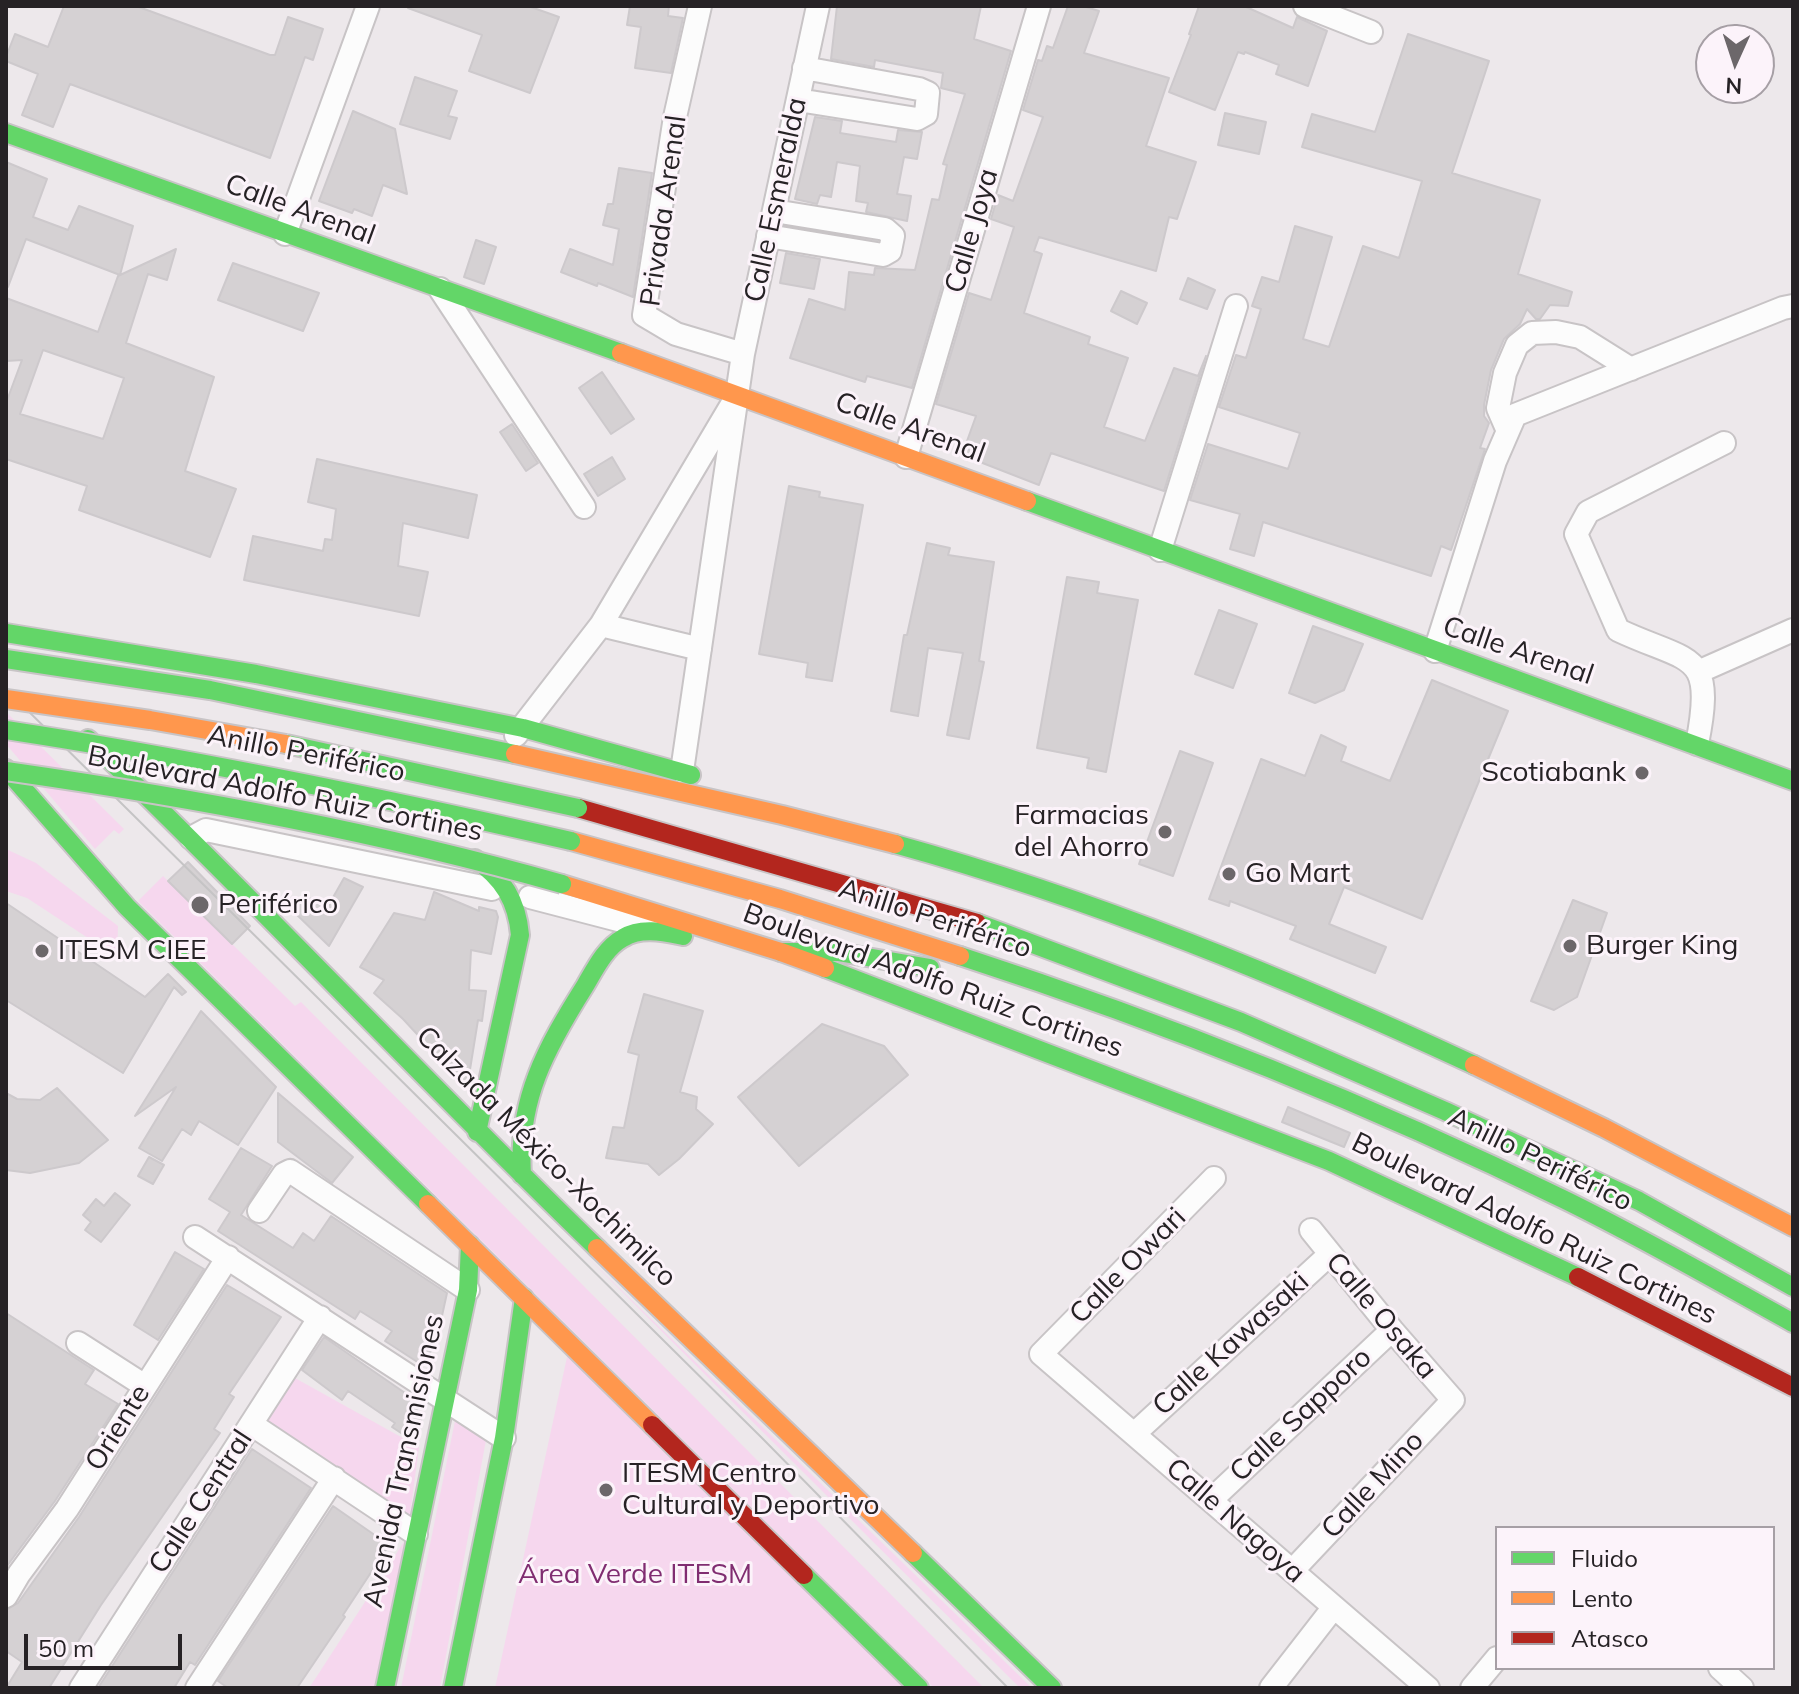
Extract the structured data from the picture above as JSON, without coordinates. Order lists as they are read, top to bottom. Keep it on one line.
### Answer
{"streets":{"main road":["Calle Arenal","Anillo Periférico","Boulevard Adolfo Ruiz Cortines","Calzada México-Xochimilco","Avenida Transmisiones"],"street":["Calle Esmeralda","Privada Arenal","Calle Joya","Calle Owari","Calle Osaka","Calle Kawasaki","Calle Sapporo","Oriente","Calle Mino","Calle Central","Calle Nagoya"]},"crossings":[["Calle Esmeralda","Calle Arenal"],["Calle Esmeralda","Privada Arenal"],["Calle Arenal","Calle Joya"],["Calle Owari","Calle Nagoya"],["Calle Osaka","Calle Kawasaki"],["Calle Osaka","Calle Sapporo"],["Calle Osaka","Calle Mino"],["Calle Kawasaki","Calle Nagoya"],["Calle Sapporo","Calle Nagoya"],["Calle Mino","Calle Nagoya"]],"parks":["Área Verde ITESM"],"places":["Scotiabank","Farmacias del Ahorro","Go Mart","Periférico","Burger King","ITESM CIEE","ITESM Centro Cultural y Deportivo"],"legend":["Fluido","Lento","Atasco"],"scale_bar":"50 m","north":"bottom"}
